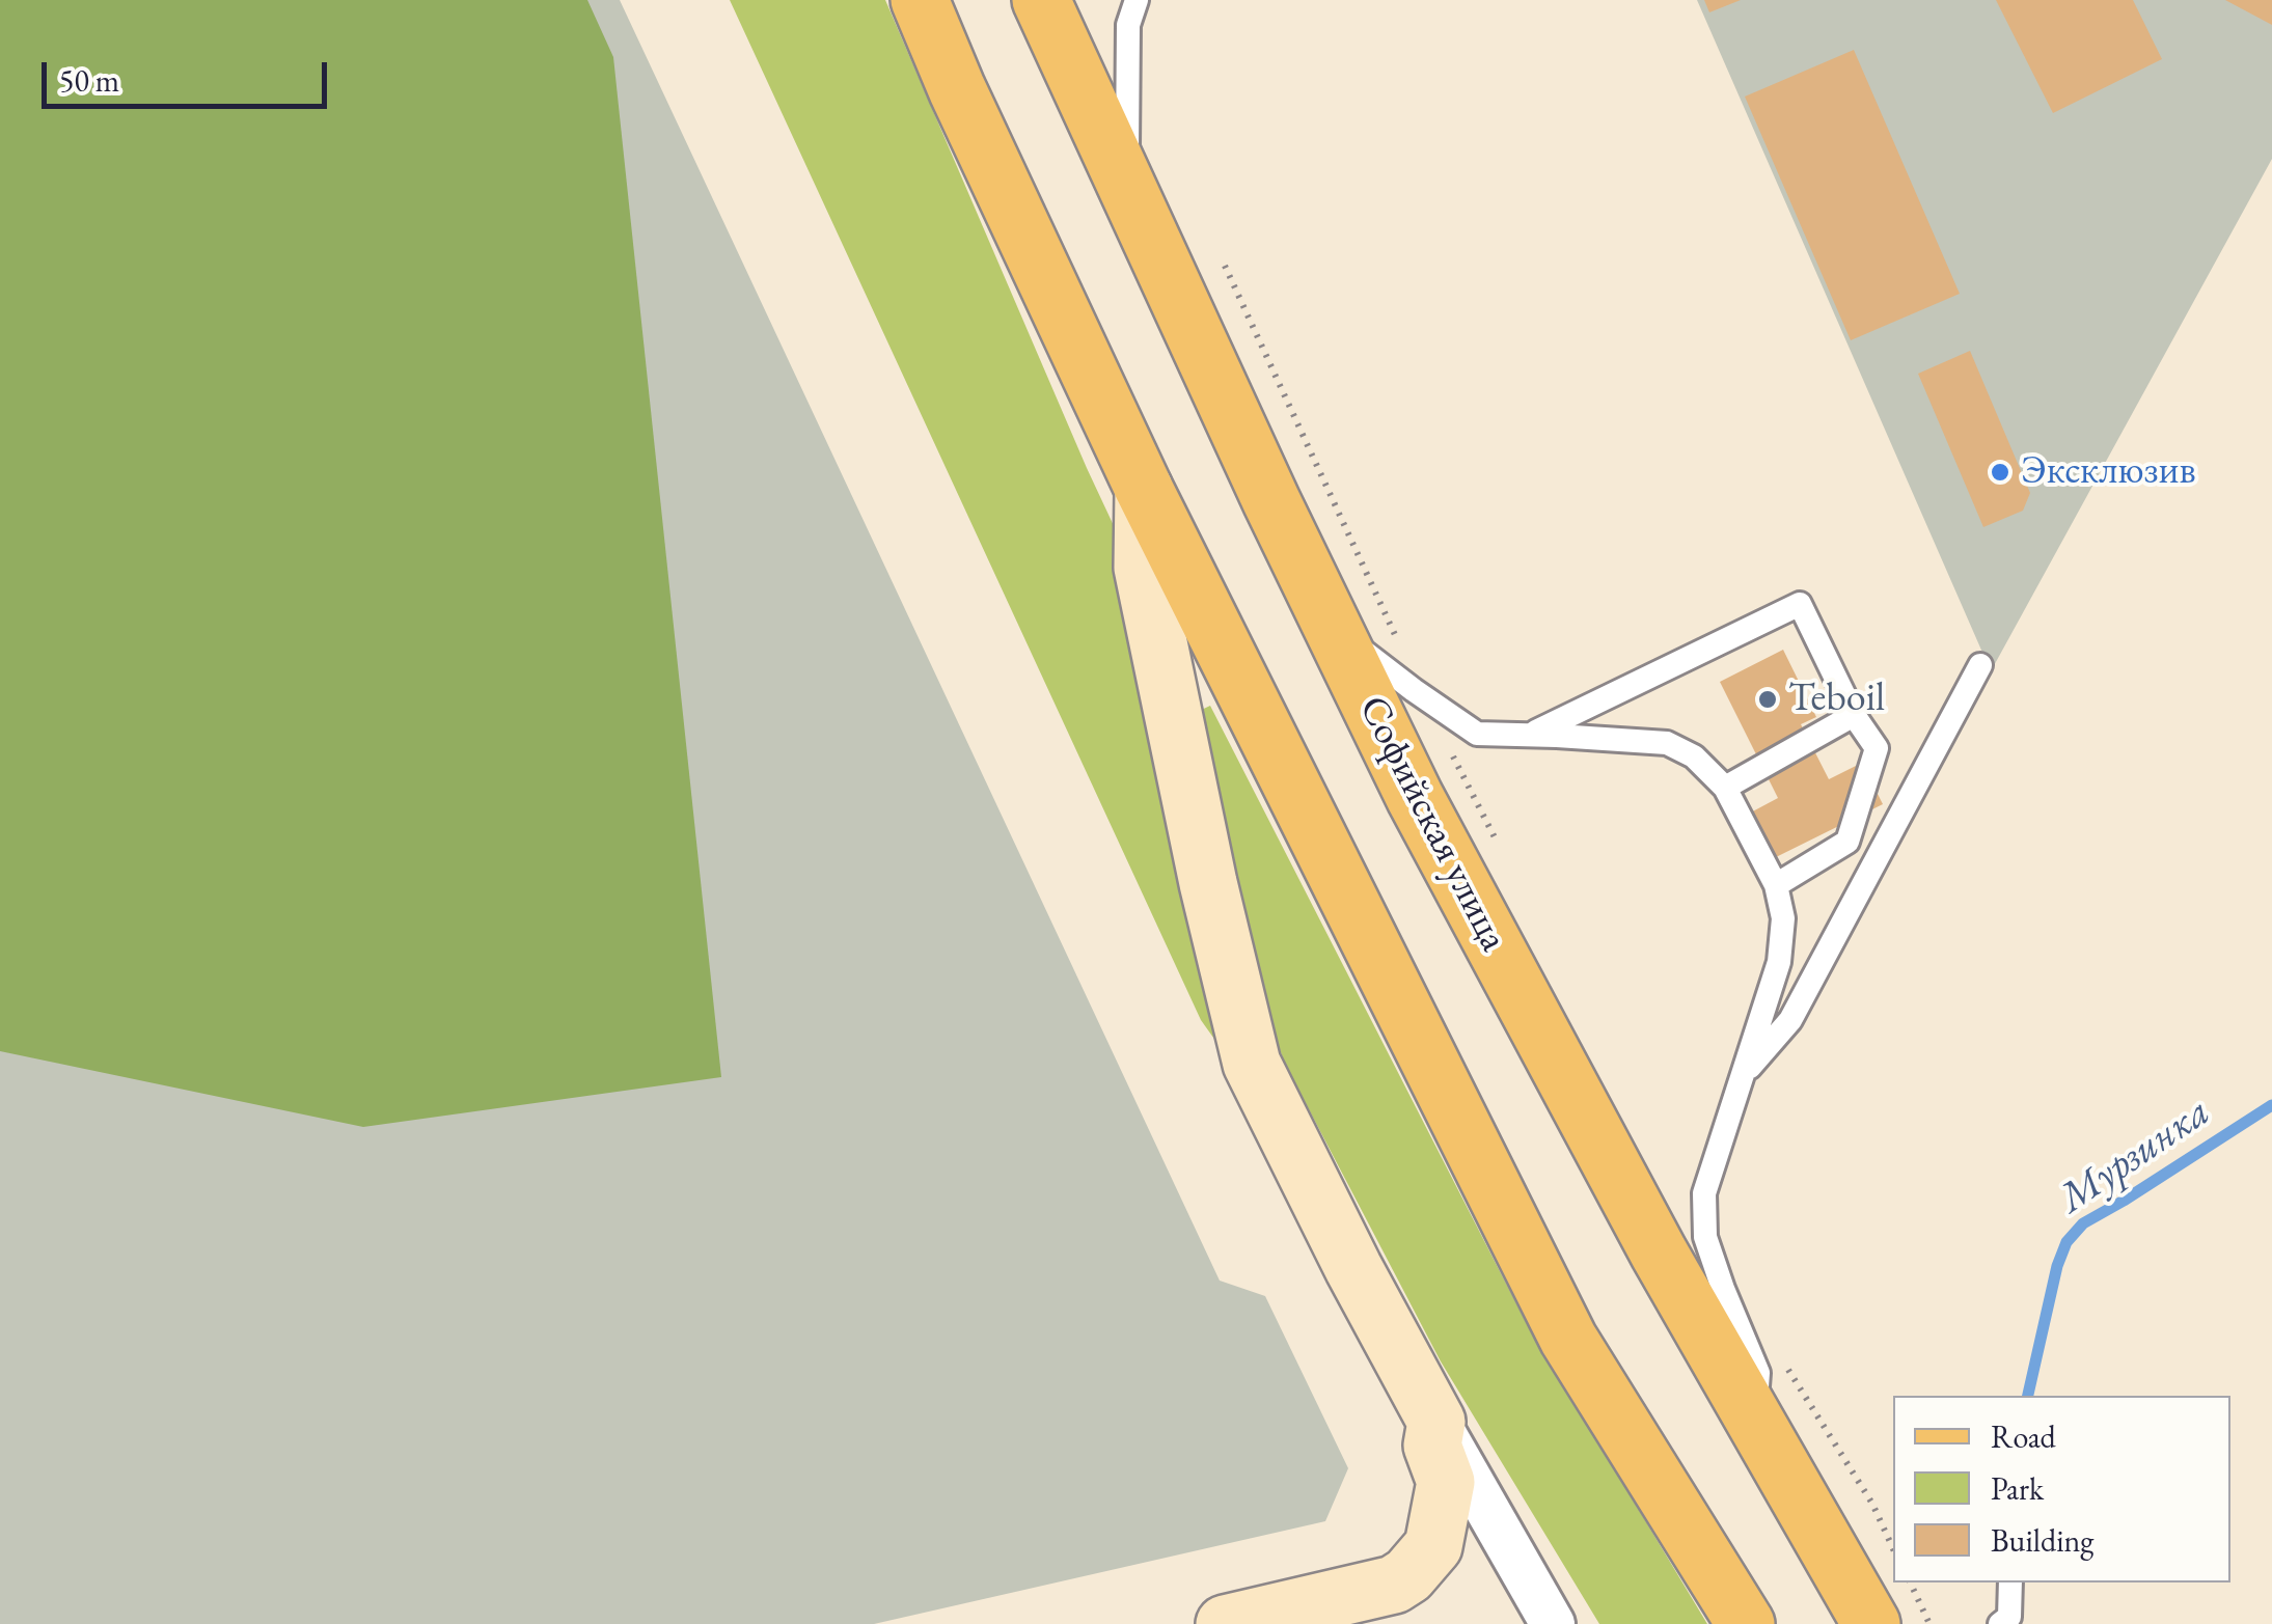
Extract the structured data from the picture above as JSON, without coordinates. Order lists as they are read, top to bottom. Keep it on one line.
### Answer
{"streets":{"main road":["Софийская улица"]},"water":["Мурзинка"],"places":["Эксклюзив","Teboil"],"legend":["Road","Park","Building"],"scale_bar":"50 m"}
